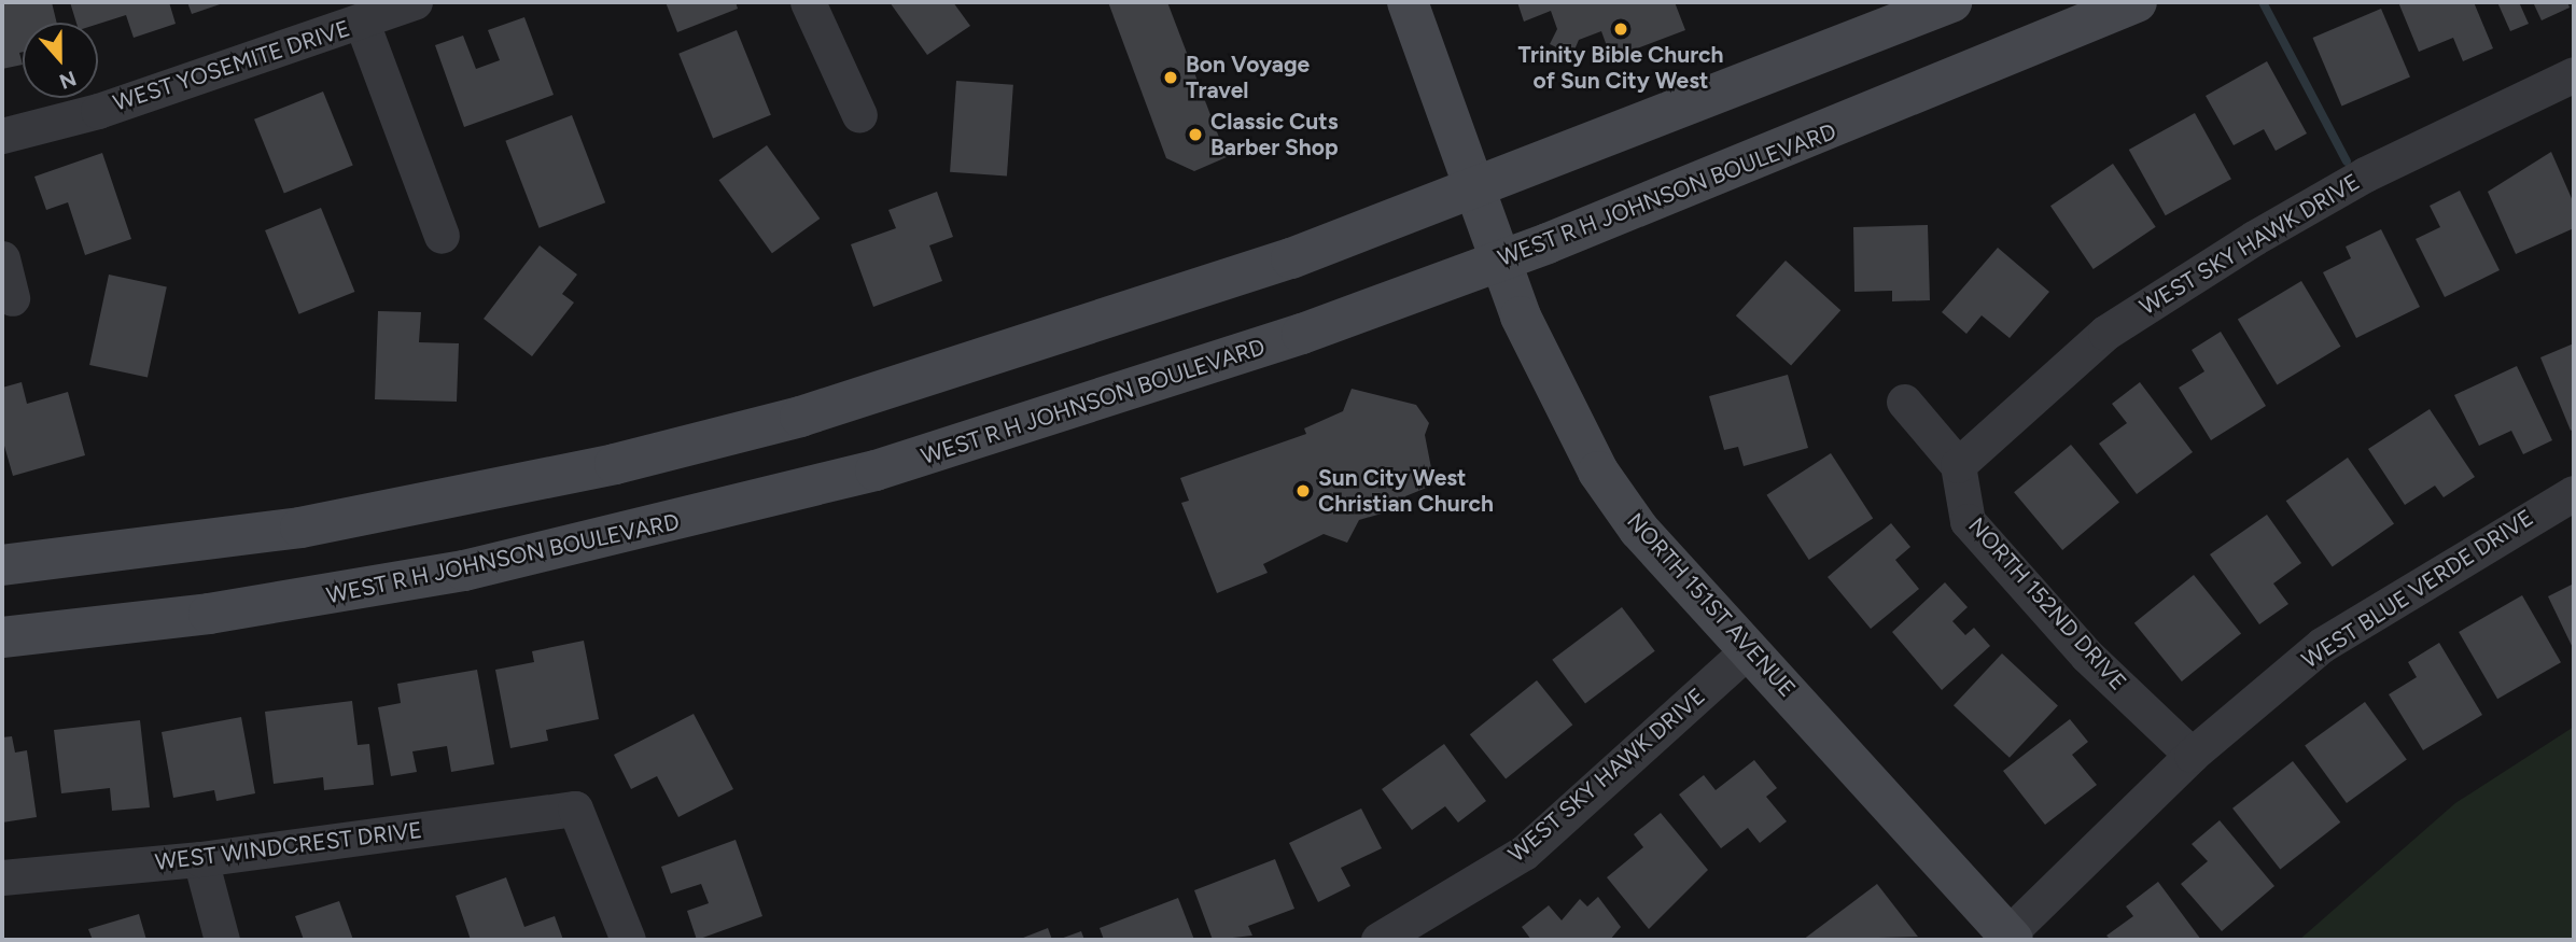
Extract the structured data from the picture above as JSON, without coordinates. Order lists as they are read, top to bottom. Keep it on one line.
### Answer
{"streets":{"main road":["WEST R H JOHNSON BOULEVARD","NORTH 151ST AVENUE"],"street":["WEST YOSEMITE DRIVE","WEST SKY HAWK DRIVE","WEST BLUE VERDE DRIVE","NORTH 152ND DRIVE","WEST WINDCREST DRIVE"]},"crossings":[["WEST R H JOHNSON BOULEVARD","NORTH 151ST AVENUE"],["WEST SKY HAWK DRIVE","NORTH 152ND DRIVE"],["WEST SKY HAWK DRIVE","NORTH 151ST AVENUE"],["WEST BLUE VERDE DRIVE","NORTH 152ND DRIVE"],["WEST BLUE VERDE DRIVE","NORTH 151ST AVENUE"]],"places":["Trinity Bible Church of Sun City West","Bon Voyage Travel","Classic Cuts Barber Shop","Sun City West Christian Church"],"north":"bottom"}
